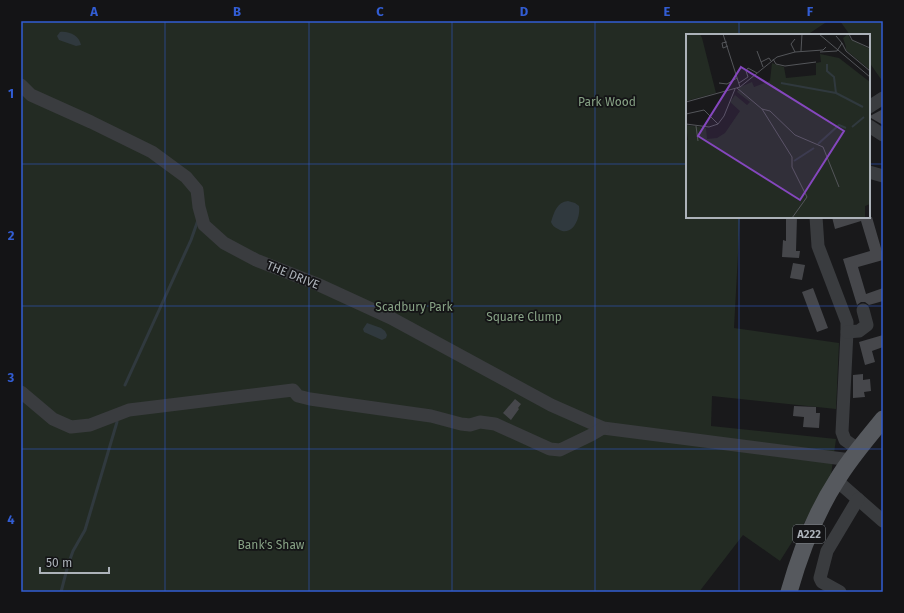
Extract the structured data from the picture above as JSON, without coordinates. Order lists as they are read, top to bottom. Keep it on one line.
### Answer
{"streets":{"main road":["A222"],"street":["THE DRIVE"]},"crossings":[["THE DRIVE","A222"]],"parks":["Park Wood","Scadbury Park","Square Clump","Bank's Shaw"],"scale_bar":"50 m","grid":{"columns":["A","B","C","D","E","F"],"rows":["1","2","3","4"]}}
